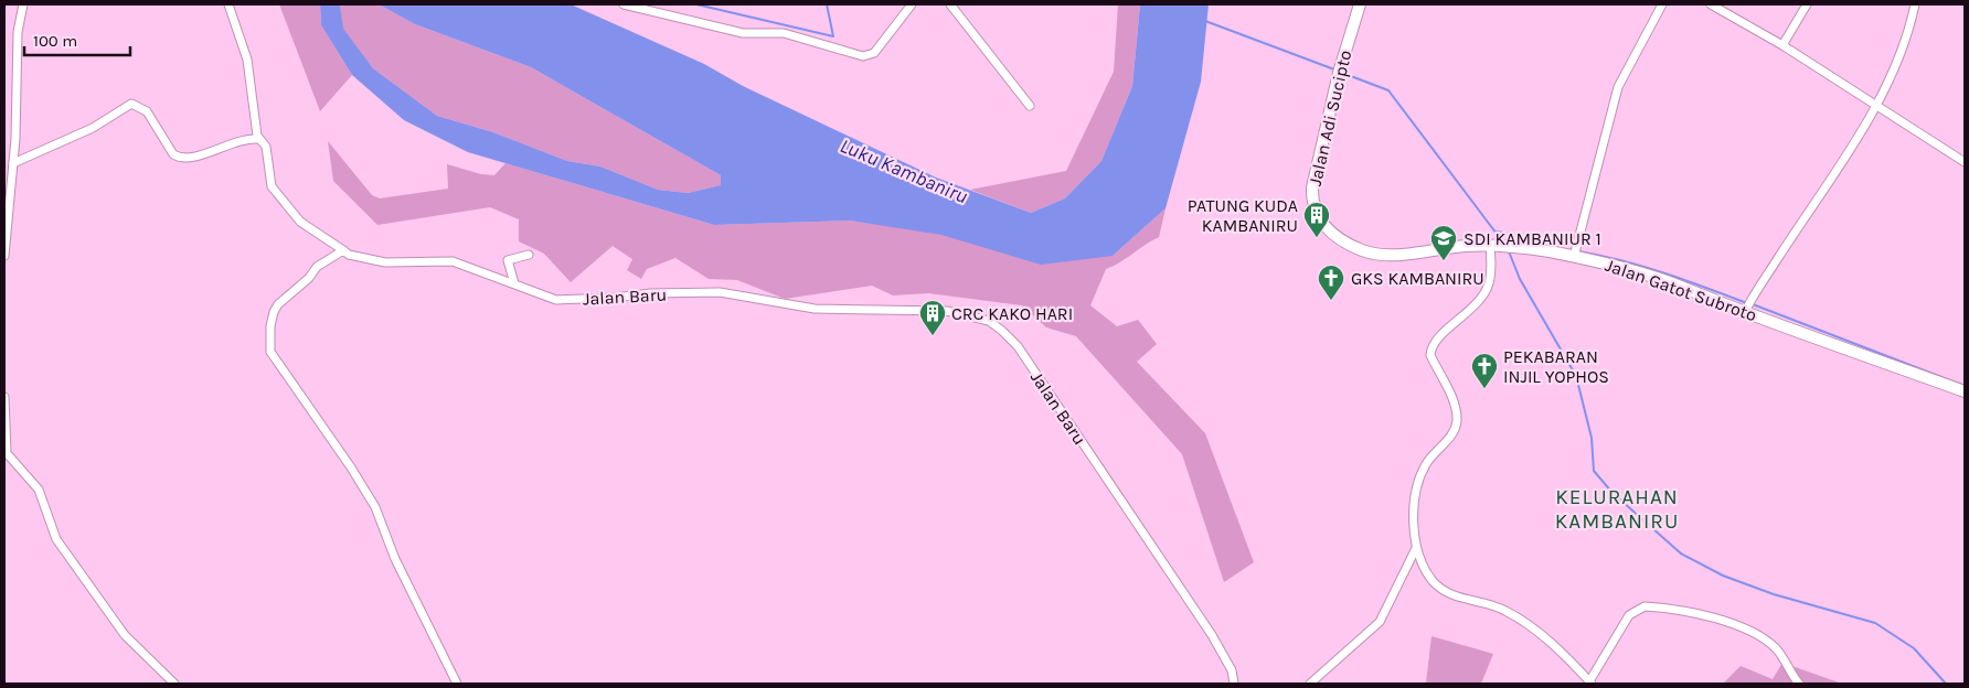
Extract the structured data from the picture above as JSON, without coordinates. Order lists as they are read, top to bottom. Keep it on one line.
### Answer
{"streets":{"highway":["Jalan Adi Sucipto","Jalan Gatot Subroto"],"street":["Jalan Baru"]},"crossings":[["Jalan Adi Sucipto","Jalan Gatot Subroto"]],"districts":["KELURAHAN KAMBANIRU"],"water":["Luku Kambaniru"],"places":{"building":["PATUNG KUDA KAMBANIRU","CRC KAKO HARI"],"school or university":["SDI KAMBANIUR 1"],"church":["GKS KAMBANIRU","PEKABARAN INJIL YOPHOS"]},"scale_bar":"100 m"}
